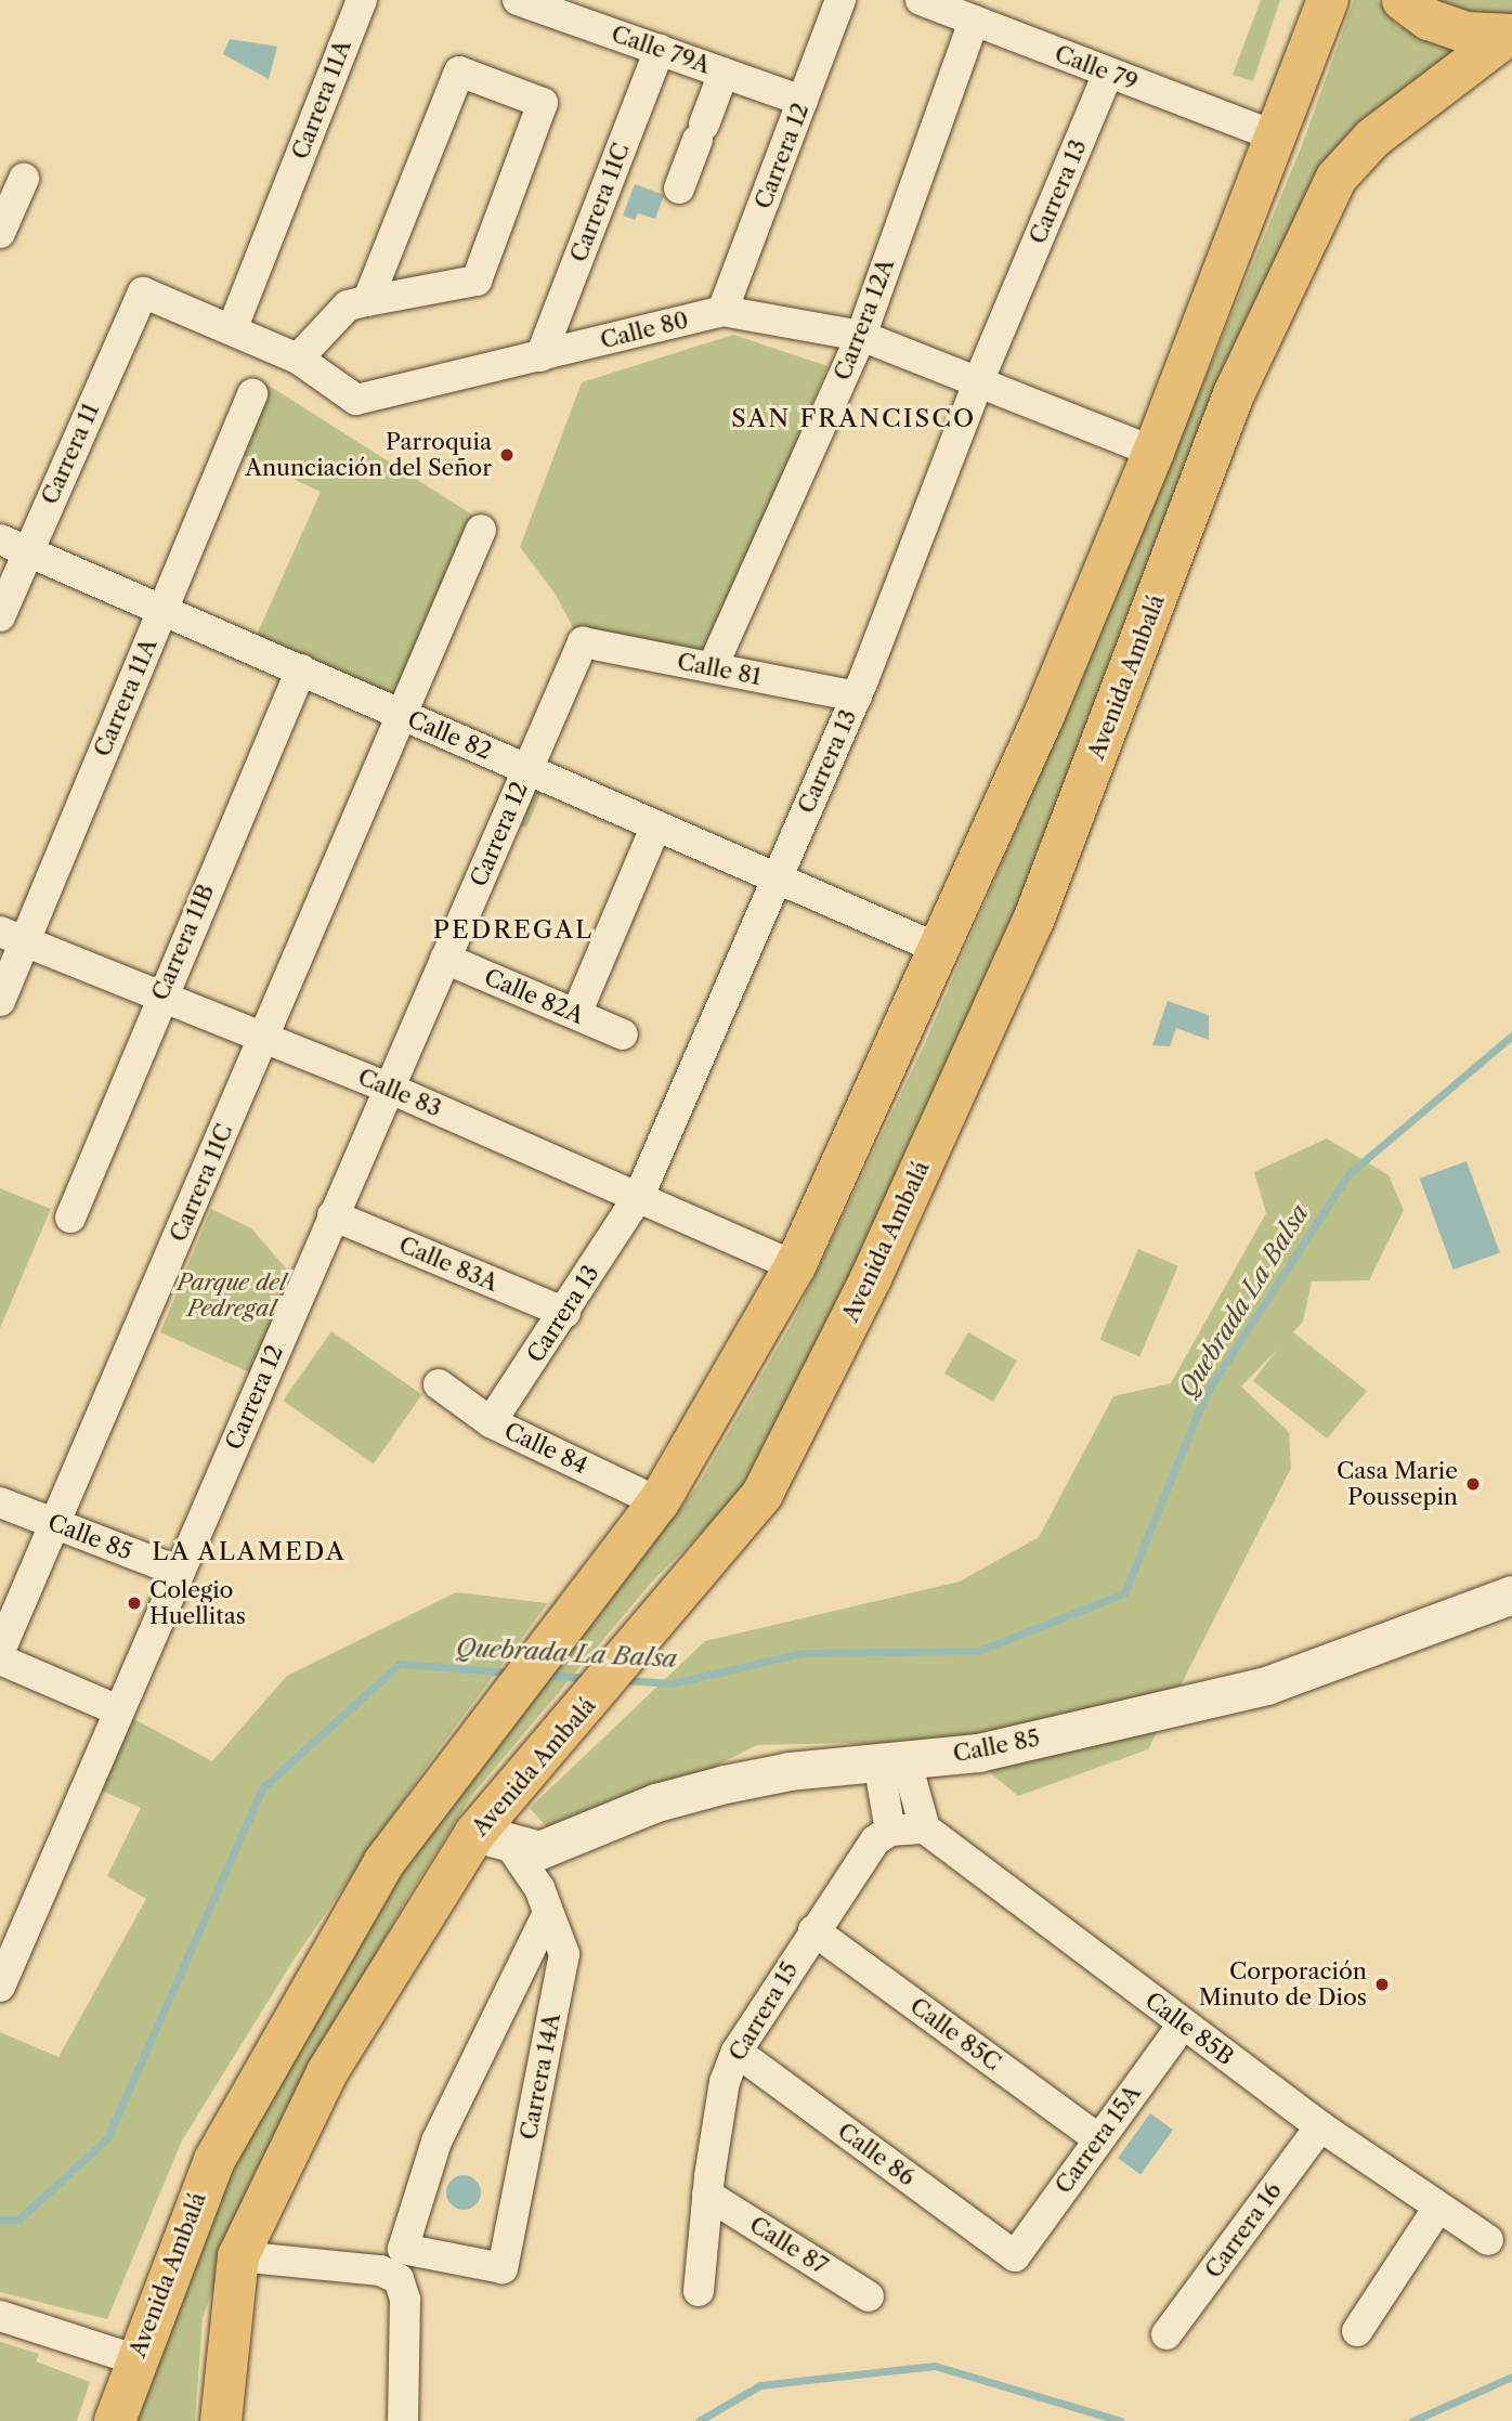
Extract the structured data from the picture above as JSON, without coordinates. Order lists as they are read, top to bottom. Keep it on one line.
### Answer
{"streets":{"main road":["Avenida Ambalá"],"street":["Calle 79A","Calle 79","Carrera 11A","Carrera 12","Carrera 13","Carrera 11C","Carrera 12A","Calle 80","Carrera 11","Calle 81","Calle 82","Carrera 11B","Calle 82A","Calle 83","Calle 83A","Calle 84","Calle 85","Carrera 15","Calle 85B","Calle 85C","Carrera 14A","Carrera 15A","Calle 86","Carrera 16","Calle 87"]},"crossings":[["Calle 79A","Carrera 12"],["Calle 79A","Carrera 11C"],["Calle 79","Carrera 13"],["Calle 79","Carrera 12A"],["Calle 79","Avenida Ambalá"],["Carrera 11A","Calle 80"],["Carrera 11A","Calle 82"],["Carrera 11A","Calle 83"],["Carrera 12","Calle 80"],["Carrera 12","Calle 81"],["Carrera 12","Calle 82"],["Carrera 12","Calle 82A"],["Carrera 12","Calle 83"],["Carrera 12","Calle 83A"],["Carrera 12","Calle 85"],["Carrera 13","Calle 80"],["Carrera 13","Calle 81"],["Carrera 13","Calle 82"],["Carrera 13","Calle 83"],["Carrera 13","Calle 83A"],["Carrera 13","Calle 84"],["Carrera 11C","Calle 80"],["Carrera 11C","Calle 82"],["Carrera 11C","Calle 83"],["Carrera 11C","Calle 85"],["Carrera 12A","Calle 80"],["Calle 80","Carrera 11"],["Calle 80","Avenida Ambalá"],["Carrera 11","Calle 82"],["Avenida Ambalá","Calle 82"],["Avenida Ambalá","Calle 83"],["Avenida Ambalá","Calle 84"],["Avenida Ambalá","Calle 85"],["Avenida Ambalá","Carrera 14A"],["Calle 82","Carrera 11B"],["Carrera 11B","Calle 83"],["Calle 85","Carrera 14A"],["Carrera 15","Calle 85C"],["Carrera 15","Calle 86"],["Carrera 15","Calle 87"],["Calle 85B","Carrera 15A"],["Calle 85B","Carrera 16"],["Calle 85C","Carrera 15A"],["Carrera 15A","Calle 86"]],"districts":["SAN FRANCISCO","PEDREGAL","LA ALAMEDA"],"water":["Quebrada La Balsa"],"parks":["Parque del Pedregal"],"places":["Parroquia Anunciación del Señor","Casa Marie Poussepin","Colegio Huellitas","Corporación Minuto de Dios"]}
